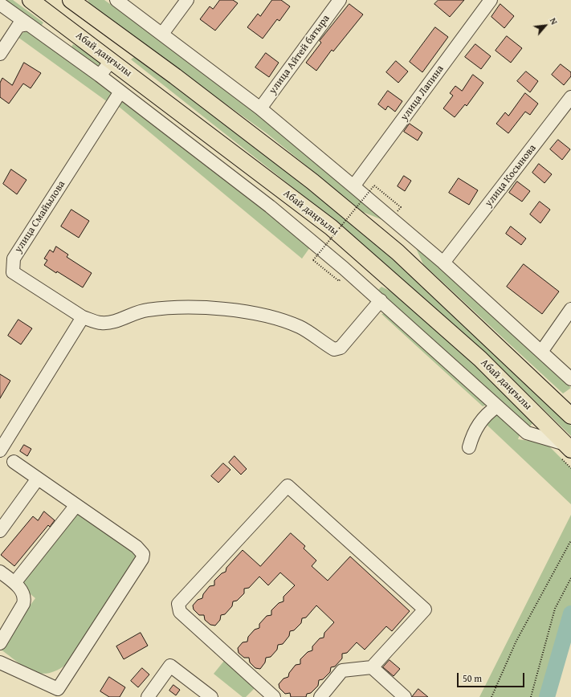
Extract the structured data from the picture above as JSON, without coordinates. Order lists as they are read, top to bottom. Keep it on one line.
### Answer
{"streets":{"main road":["Абай даңғылы"],"street":["улица Айтей батыра","улица Лапина","улица Косынова","улица Смайылова"]},"scale_bar":"50 m","north":"top right"}
